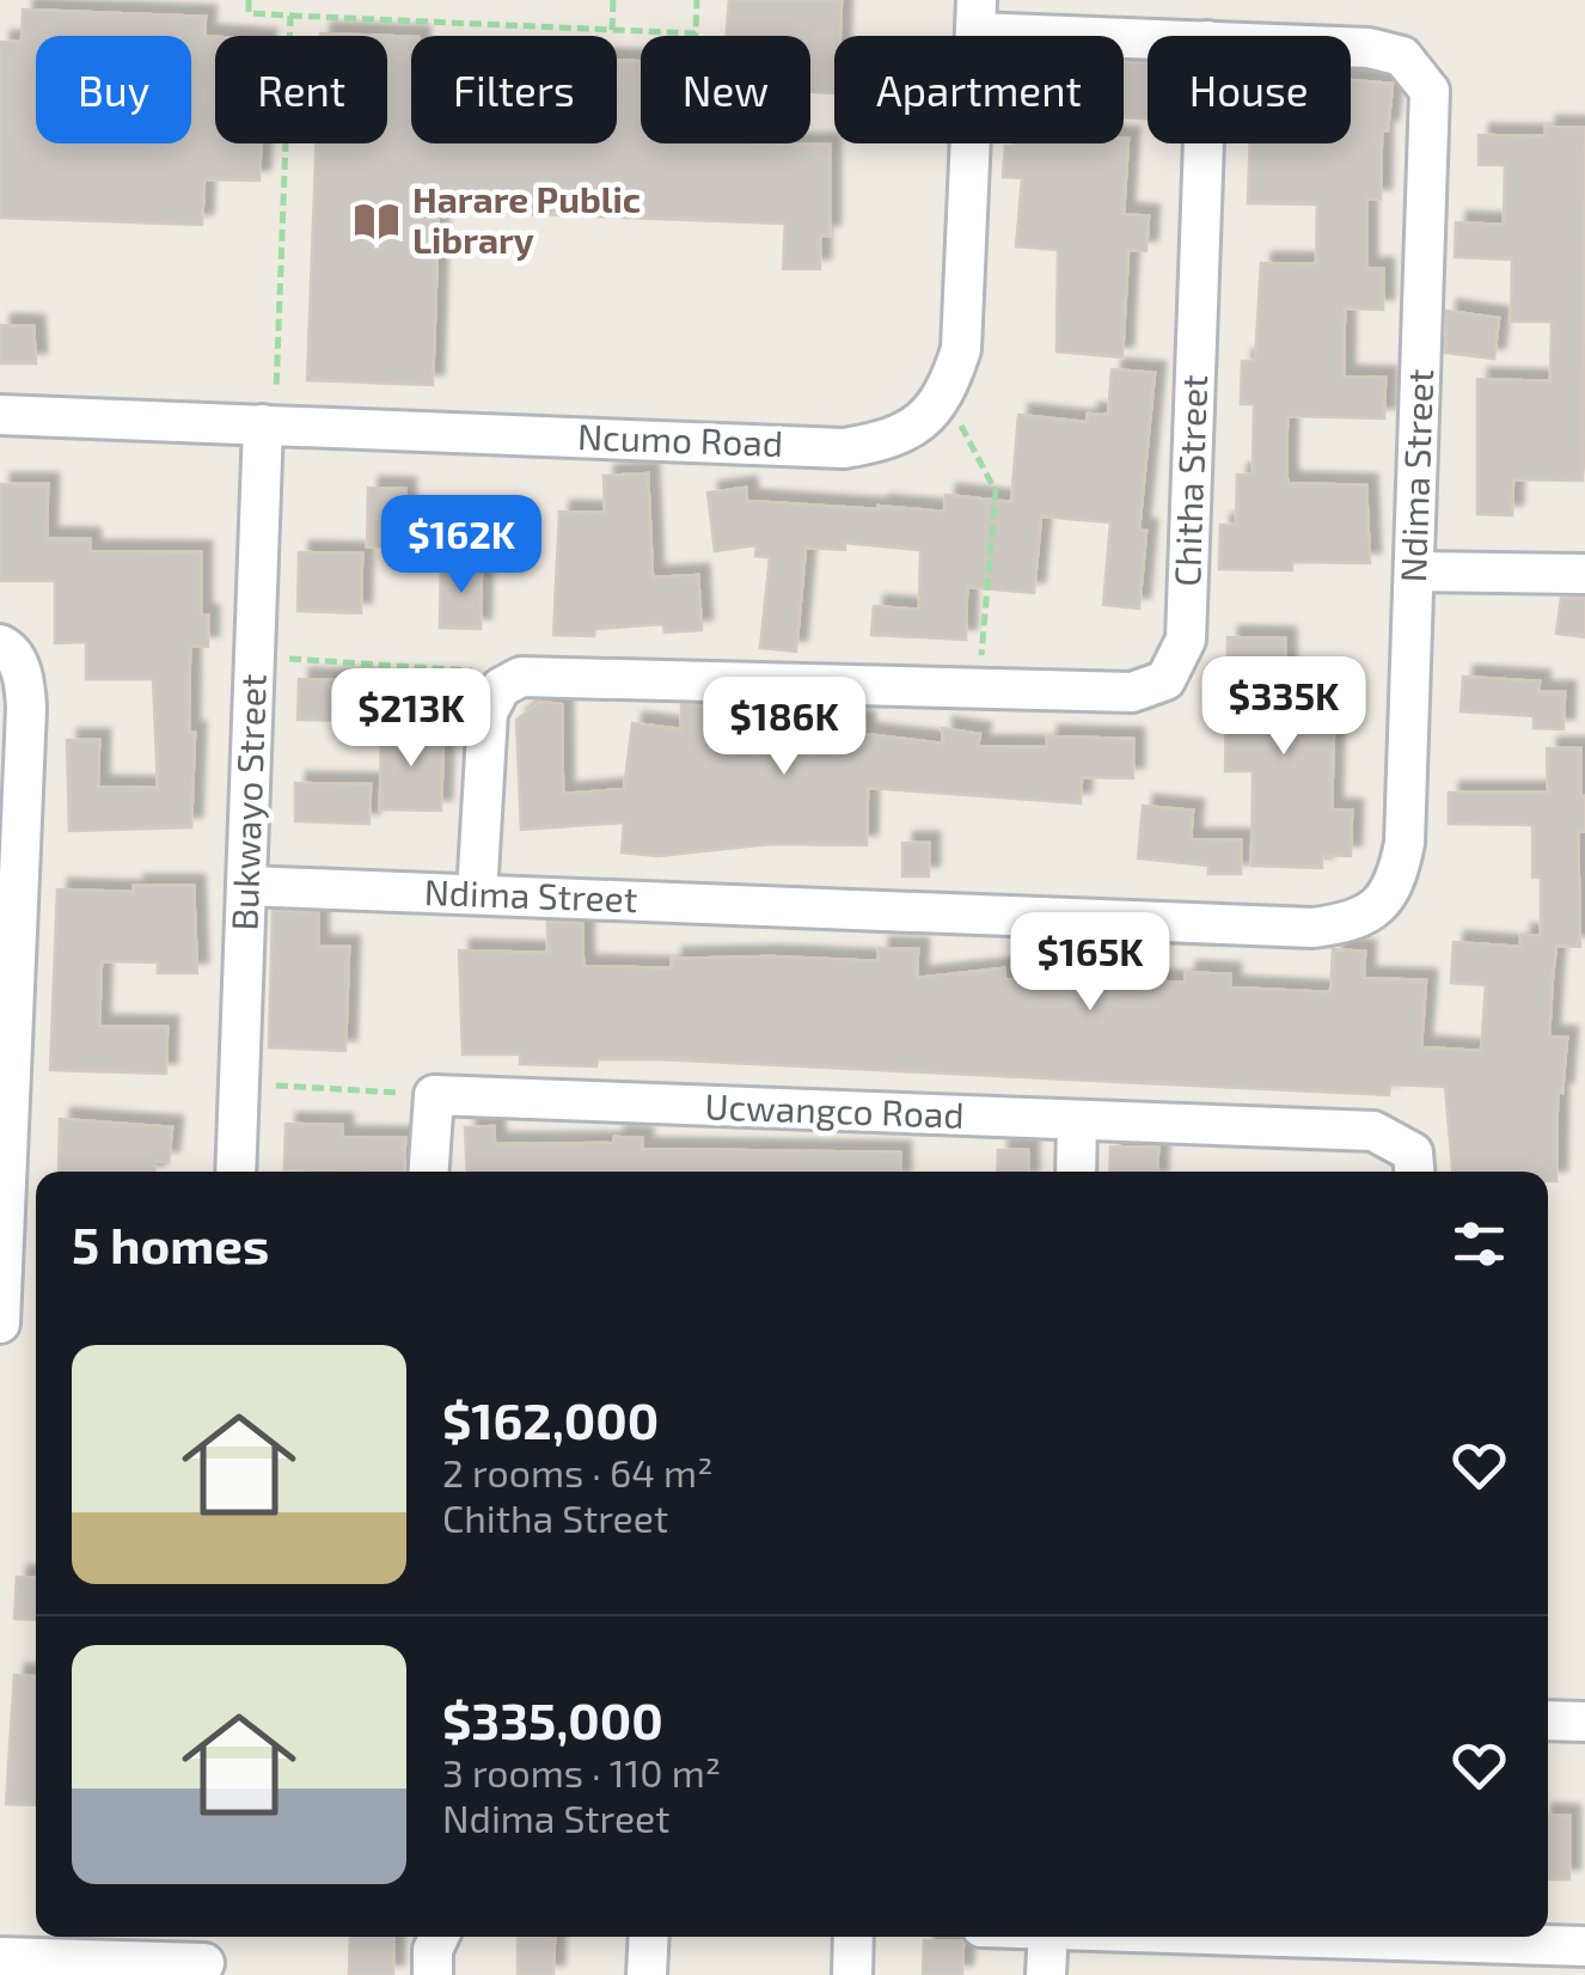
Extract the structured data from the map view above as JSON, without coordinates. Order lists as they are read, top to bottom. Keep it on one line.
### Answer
{"streets":{"street":["Ncumo Road","Ndima Street","Chitha Street","Bukwayo Street","Ucwangco Road"]},"crossings":[["Ncumo Road","Bukwayo Street"],["Ndima Street","Bukwayo Street"]],"places":{"library":["Harare Public Library"]},"page":{"chip":["Buy","Rent","Filters","New","Apartment","House"],"price":["$162K","$335K","$213K","$186K","$165K"],"heading":"5 homes","list":[{"name":"$162,000","note":"2 rooms · 64 m² · Chitha Street"},{"name":"$335,000","note":"3 rooms · 110 m² · Ndima Street"}]}}
